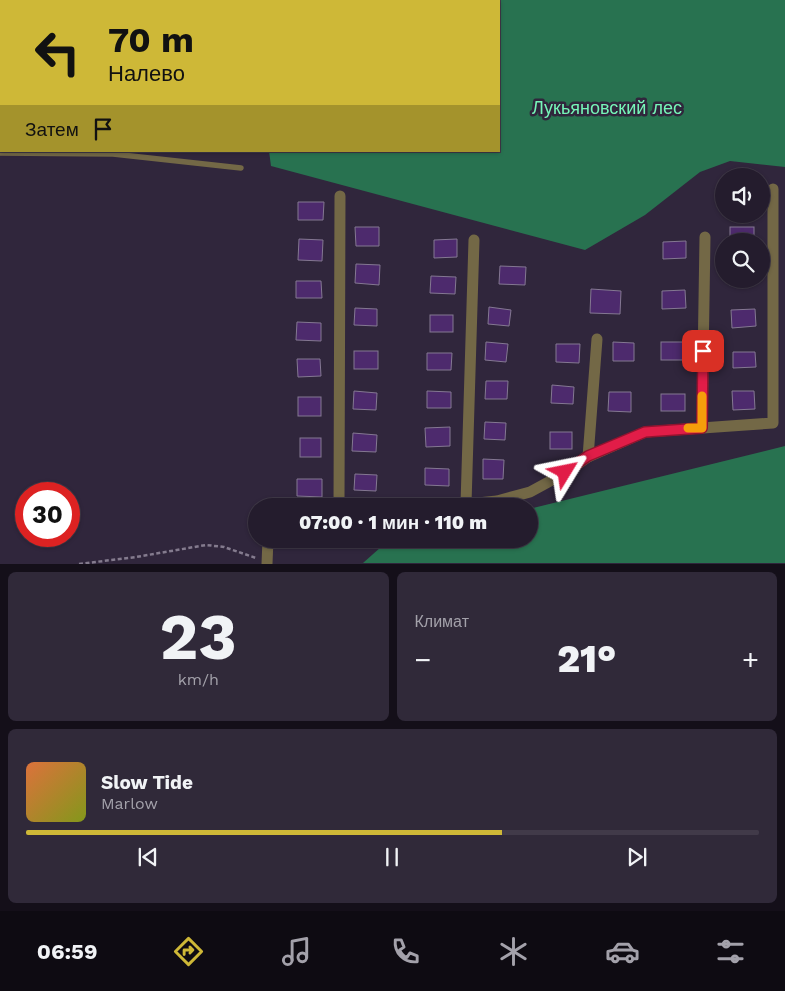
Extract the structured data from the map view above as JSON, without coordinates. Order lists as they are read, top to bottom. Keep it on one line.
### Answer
{"parks":["Лукьяновский лес"],"page":{"turn":["70 m","Налево"],"then":"Затем","limit":"30","trip":"07:00 · 1 мин · 110 m","tile":[["23","km/h"],"Климат"],"heat":["−","21°","+"],"song":["Slow Tide","Marlow"],"tabs":"06:59"}}
